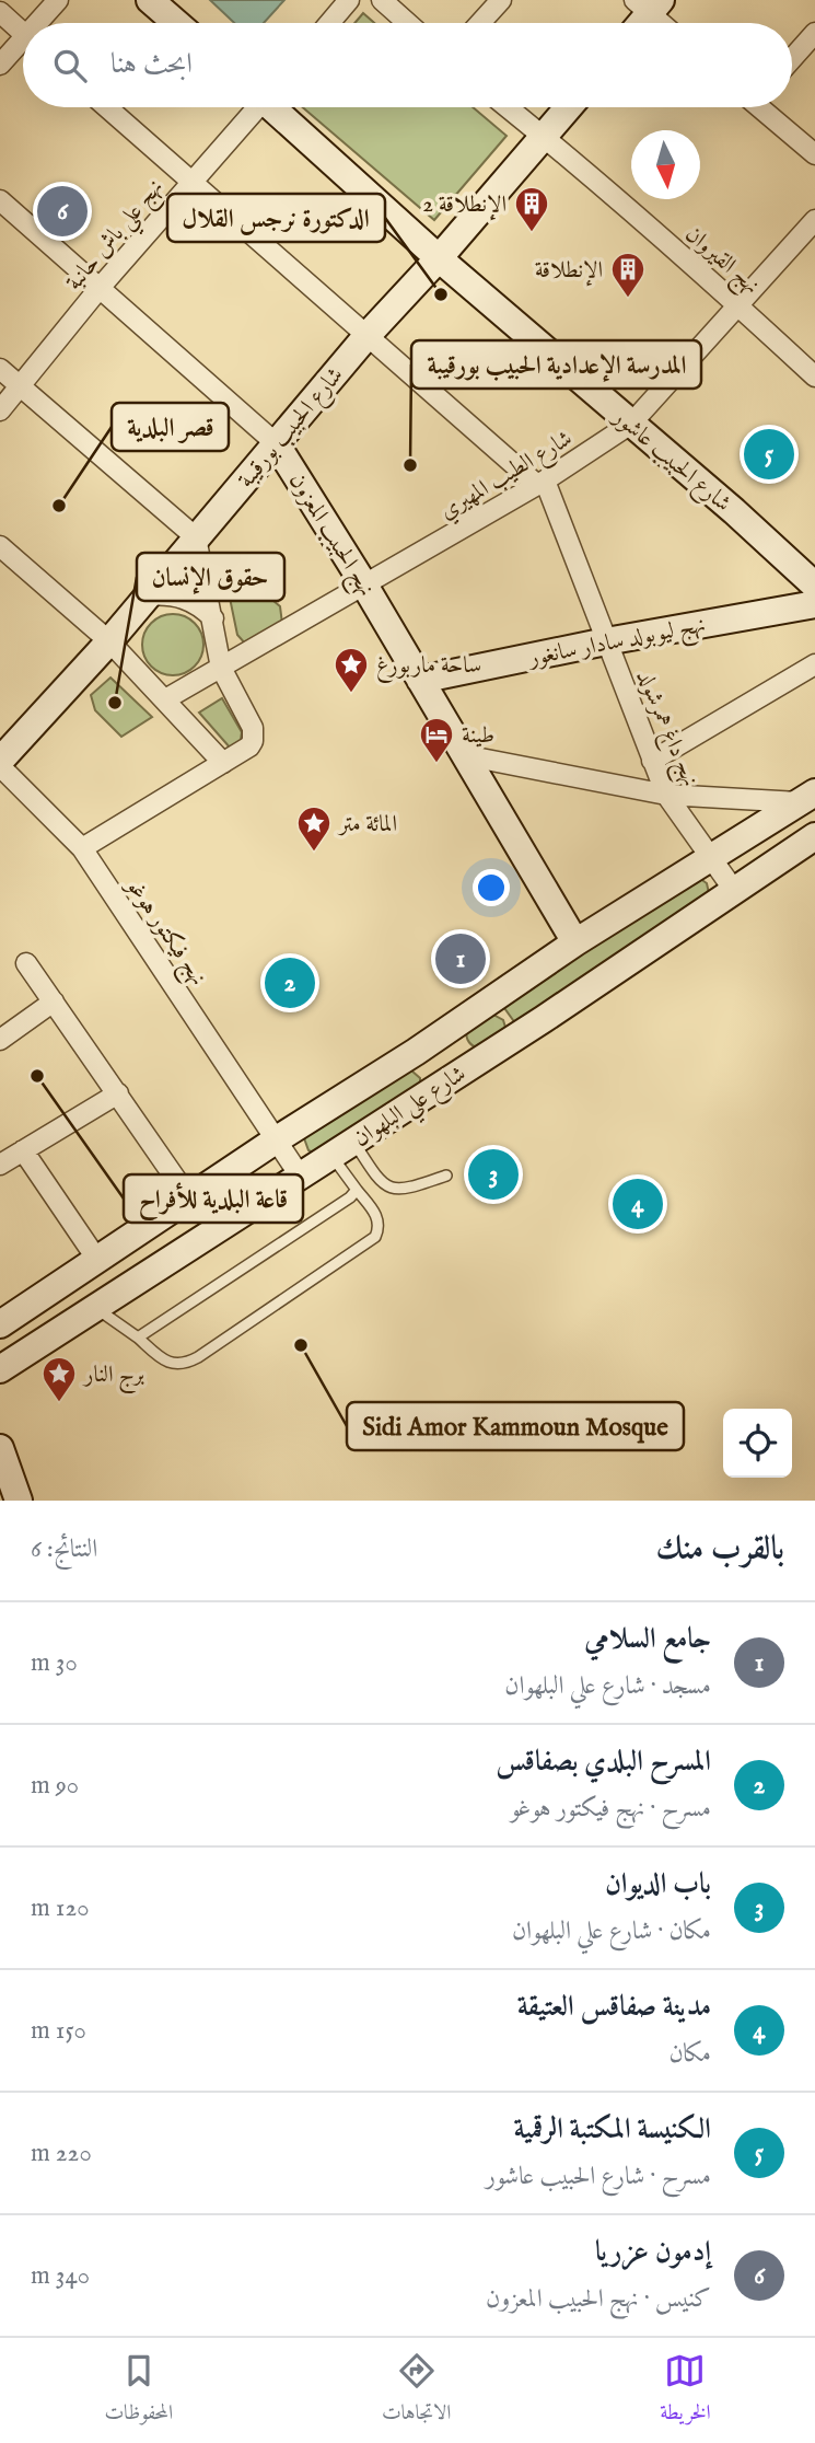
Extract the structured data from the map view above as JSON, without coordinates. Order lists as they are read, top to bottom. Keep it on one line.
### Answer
{"streets":{"street":["نهج علي باش حانبة","نهج القيروان","شارع الحبيب بورقيبة","شارع الحبيب عاشور","شارع الطيب المهيري","نهج الحبيب المعزون","نهج ليوبولد سادار سانغور","نهج داغ همرشولد","نهج فيكتور هوغو","شارع علي البلهوان"]},"crossings":[["نهج علي باش حانبة","نهج الحبيب المعزون"],["نهج علي باش حانبة","نهج داغ همرشولد"],["نهج القيروان","شارع الحبيب بورقيبة"],["نهج القيروان","شارع الطيب المهيري"],["شارع الحبيب بورقيبة","شارع الحبيب عاشور"],["شارع الحبيب بورقيبة","شارع الطيب المهيري"],["شارع الحبيب بورقيبة","نهج الحبيب المعزون"],["شارع الحبيب بورقيبة","نهج داغ همرشولد"],["شارع الحبيب بورقيبة","نهج فيكتور هوغو"],["شارع الحبيب عاشور","شارع الطيب المهيري"],["شارع الحبيب عاشور","نهج ليوبولد سادار سانغور"],["شارع الطيب المهيري","نهج الحبيب المعزون"],["شارع الطيب المهيري","نهج داغ همرشولد"],["نهج الحبيب المعزون","نهج ليوبولد سادار سانغور"],["نهج الحبيب المعزون","شارع علي البلهوان"],["نهج ليوبولد سادار سانغور","نهج داغ همرشولد"],["نهج داغ همرشولد","شارع علي البلهوان"],["نهج فيكتور هوغو","شارع علي البلهوان"]],"places":{"building":["الإنطلاقة 2","الإنطلاقة"],"other":["الدكتورة نرجس القلال","المدرسة الإعدادية الحبيب بورقيبة","قصر البلدية","حقوق الإنسان","قاعة البلدية للأفراح","Sidi Amor Kammoun Mosque"],"place":["ساحة ماربورغ","المائة متر","برج النار"],"hotel":["طينة"]},"north":"bottom","page":{"search":"ابحث هنا","pins":["6","5","1","2","3","4"],"heading":["بالقرب منك","النتائج: 6"],"list":[{"mark":"1","name":"جامع السلامي","note":"مسجد · شارع علي البلهوان","value":"30 m"},{"mark":"2","name":"المسرح البلدي بصفاقس","note":"مسرح · نهج فيكتور هوغو","value":"90 m"},{"mark":"3","name":"باب الديوان","note":"مكان · شارع علي البلهوان","value":"120 m"},{"mark":"4","name":"مدينة صفاقس العتيقة","note":"مكان","value":"150 m"},{"mark":"5","name":"الكنيسة المكتبة الرقمية","note":"مسرح · شارع الحبيب عاشور","value":"220 m"},{"mark":"6","name":"إدمون عزريا","note":"كنيس · نهج الحبيب المعزون","value":"340 m"}],"nav":["الخريطة","الاتجاهات","المحفوظات"]}}
